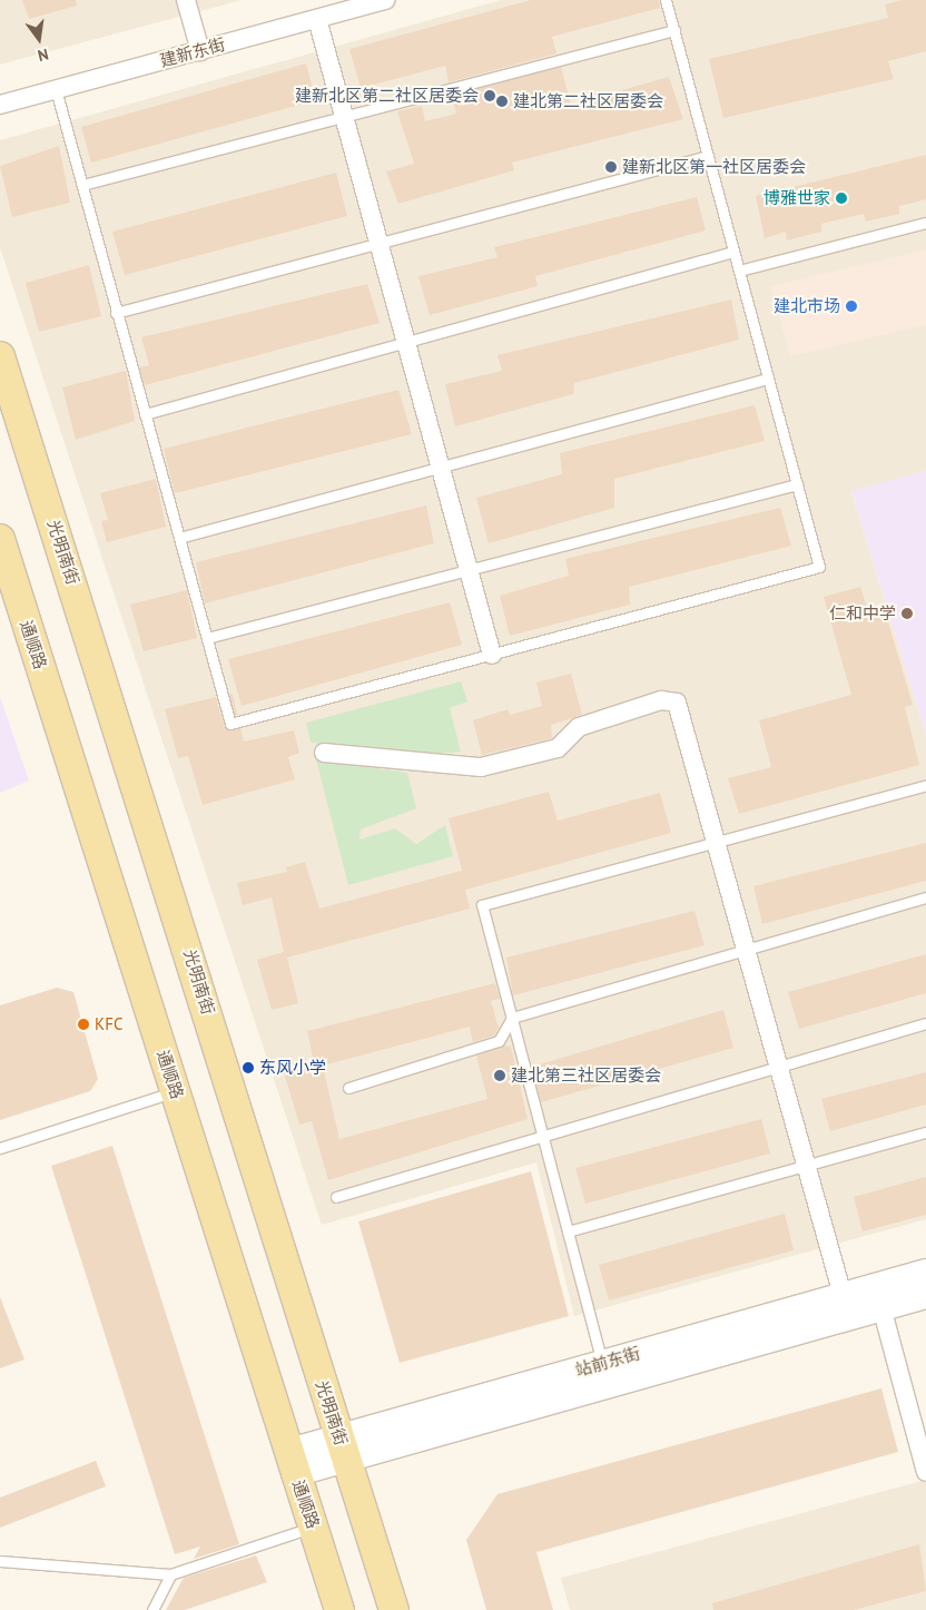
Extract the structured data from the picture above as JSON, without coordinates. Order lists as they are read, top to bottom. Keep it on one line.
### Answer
{"streets":{"main road":["光明南街","通顺路"],"street":["建新东街","站前东街"]},"crossings":[["光明南街","站前东街"],["通顺路","站前东街"]],"places":["建新北区第二社区居委会","建北第二社区居委会","建新北区第一社区居委会","博雅世家","建北市场","仁和中学","KFC","东风小学","建北第三社区居委会"],"north":"bottom"}
